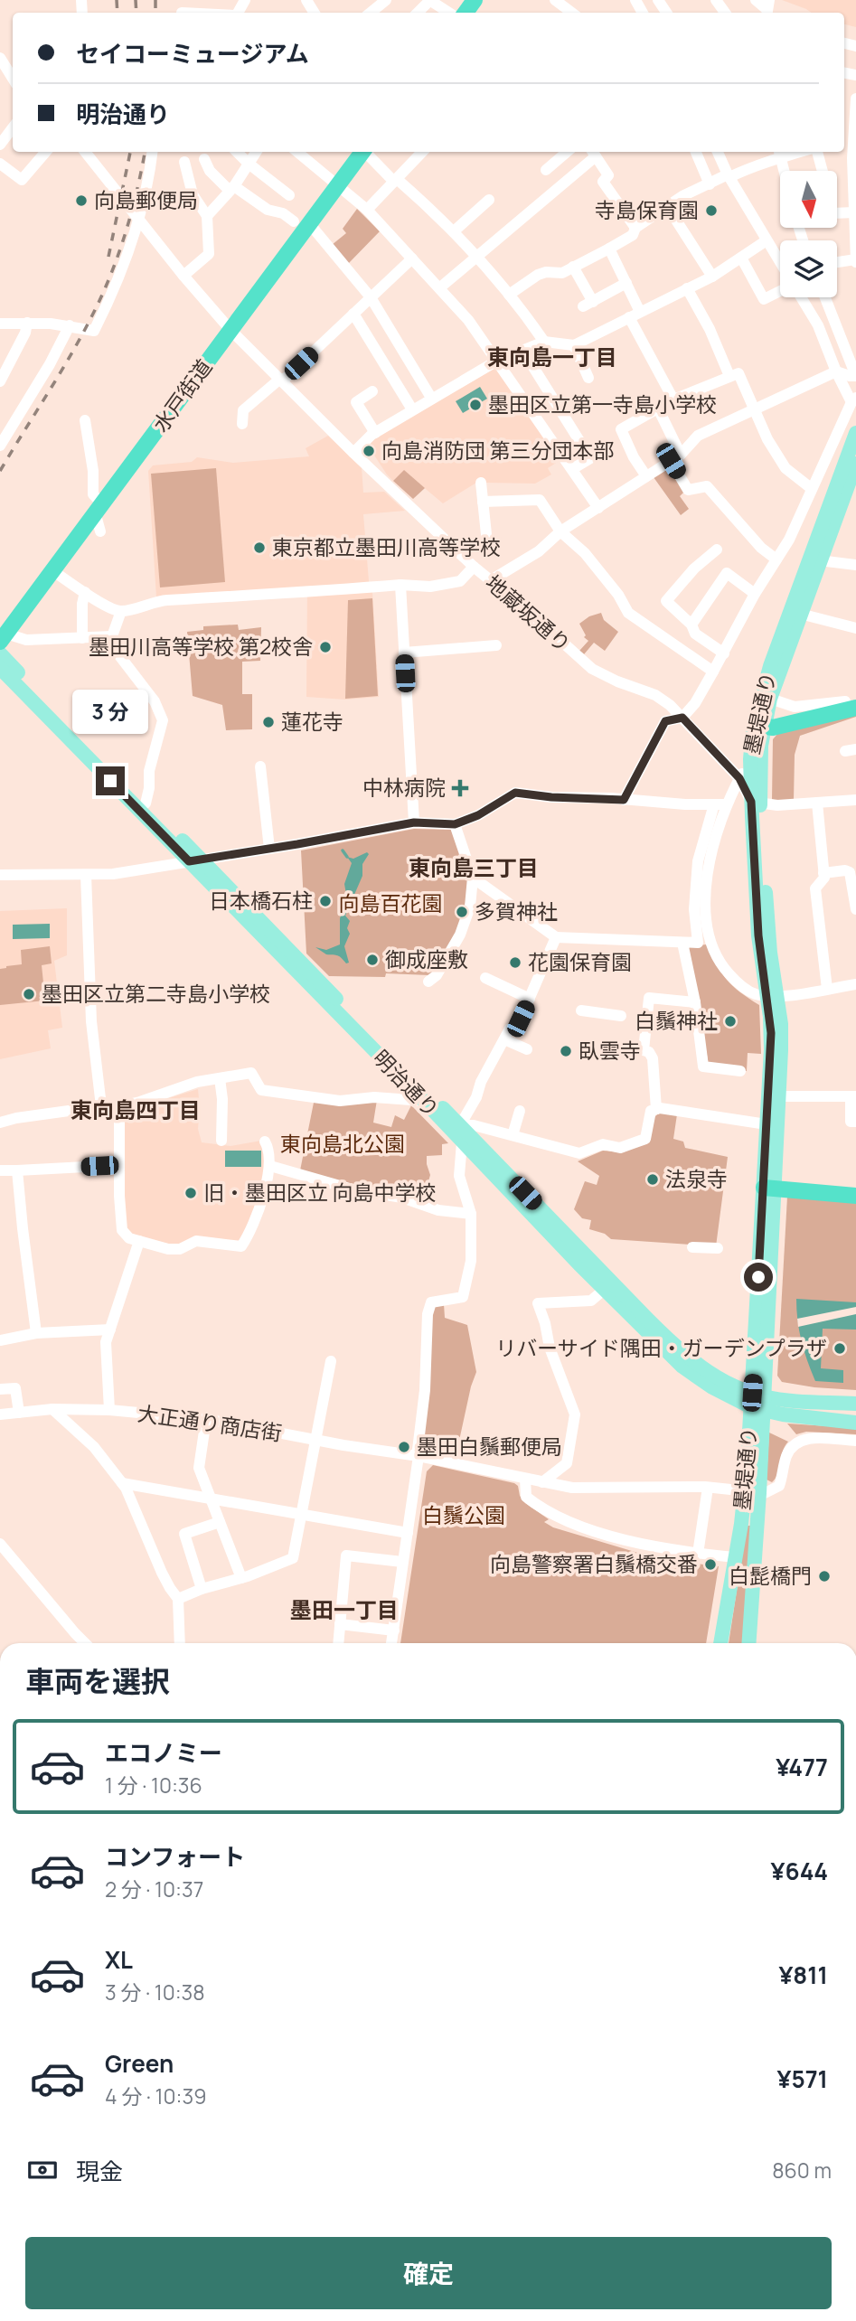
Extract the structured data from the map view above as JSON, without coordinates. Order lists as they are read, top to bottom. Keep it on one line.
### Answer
{"streets":{"highway":["水戸街道"],"main road":["墨堤通り","明治通り"],"street":["地蔵坂通り","大正通り商店街"]},"crossings":[["水戸街道","地蔵坂通り"],["地蔵坂通り","墨堤通り"],["墨堤通り","明治通り"],["墨堤通り","大正通り商店街"]],"districts":["東向島一丁目","東向島三丁目","東向島四丁目","墨田一丁目"],"parks":["向島百花園","東向島北公園","白鬚公園"],"places":{"other":["向島郵便局","寺島保育園","墨田区立第一寺島小学校","向島消防団 第三分団本部","東京都立墨田川高等学校","墨田川高等学校 第2校舎","蓮花寺","日本橋石柱","多賀神社","御成座敷","花園保育園","墨田区立第二寺島小学校","白鬚神社","臥雲寺","法泉寺","旧・墨田区立 向島中学校","リバーサイド隅田・ガーデンプラザ","墨田白鬚郵便局","向島警察署白鬚橋交番","白髭橋門"],"health":["中林病院"]},"north":"bottom","page":{"banner":["セイコーミュージアム","明治通り"],"bubble":"3 分","heading":"車両を選択","list":[{"name":"エコノミー","note":"1 分 · 10:36","value":"¥477"},{"name":"コンフォート","note":"2 分 · 10:37","value":"¥644"},{"name":"XL","note":"3 分 · 10:38","value":"¥811"},{"name":"Green","note":"4 分 · 10:39","value":"¥571"}],"pay":["現金","860 m"],"buttons":"確定"}}
